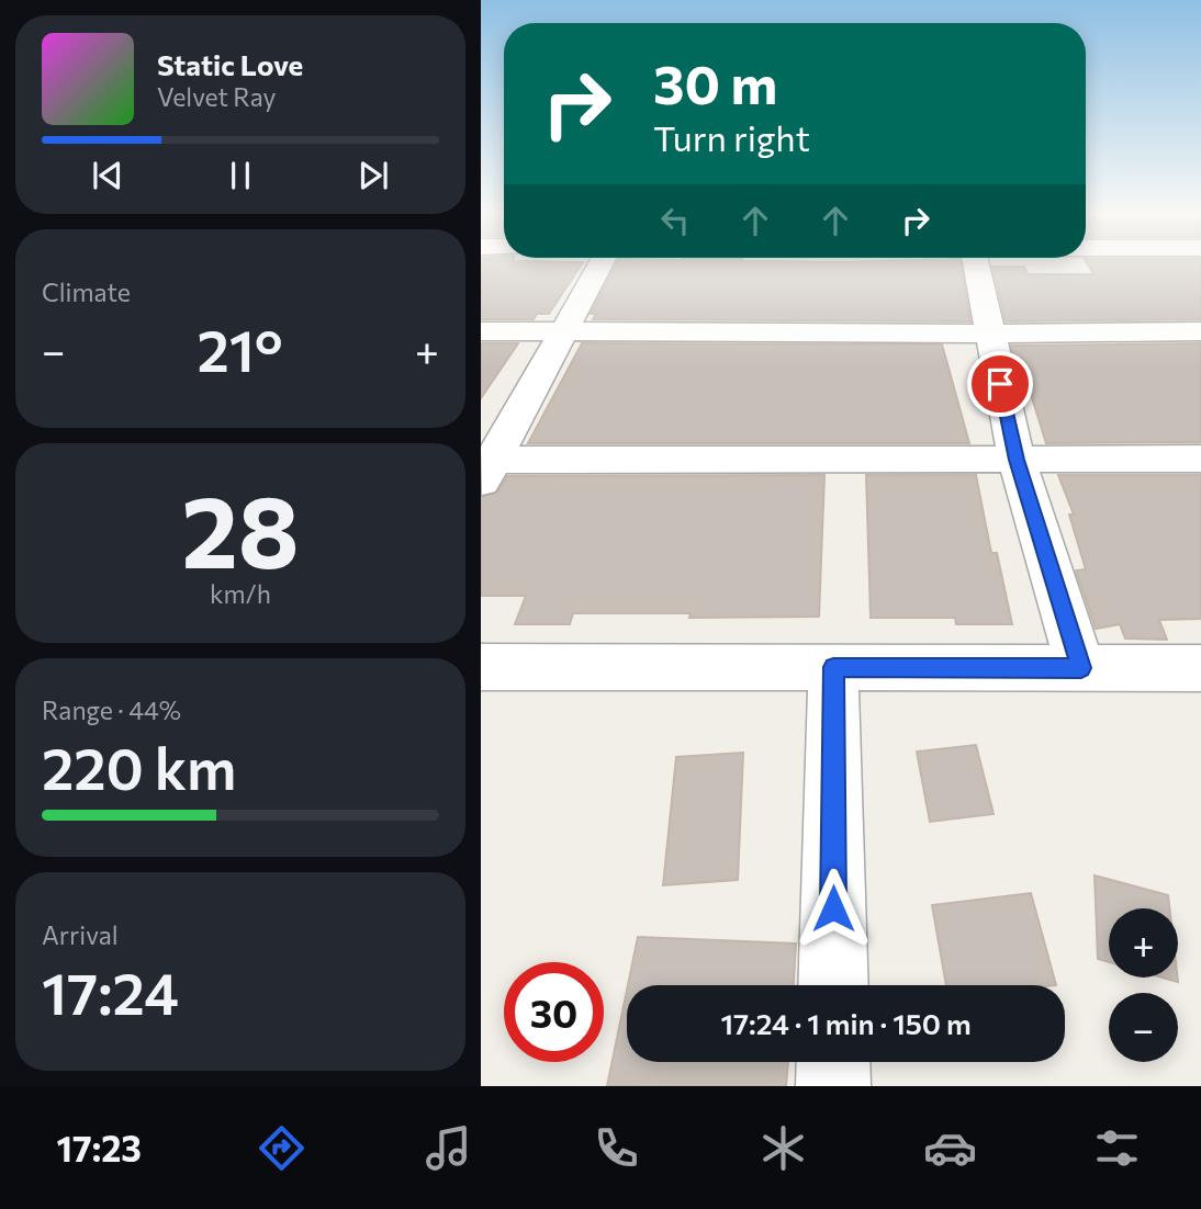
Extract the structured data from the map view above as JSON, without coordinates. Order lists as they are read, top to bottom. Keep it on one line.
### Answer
{"page":{"turn":["30 m","Turn right"],"song":["Static Love","Velvet Ray"],"tile":["Climate",["28","km/h"],["Range · 44%","220 km"],["Arrival","17:24"]],"heat":["−","21°","+"],"map_buttons":["+","−"],"limit":"30","trip":"17:24 · 1 min · 150 m","tabs":"17:23"}}
